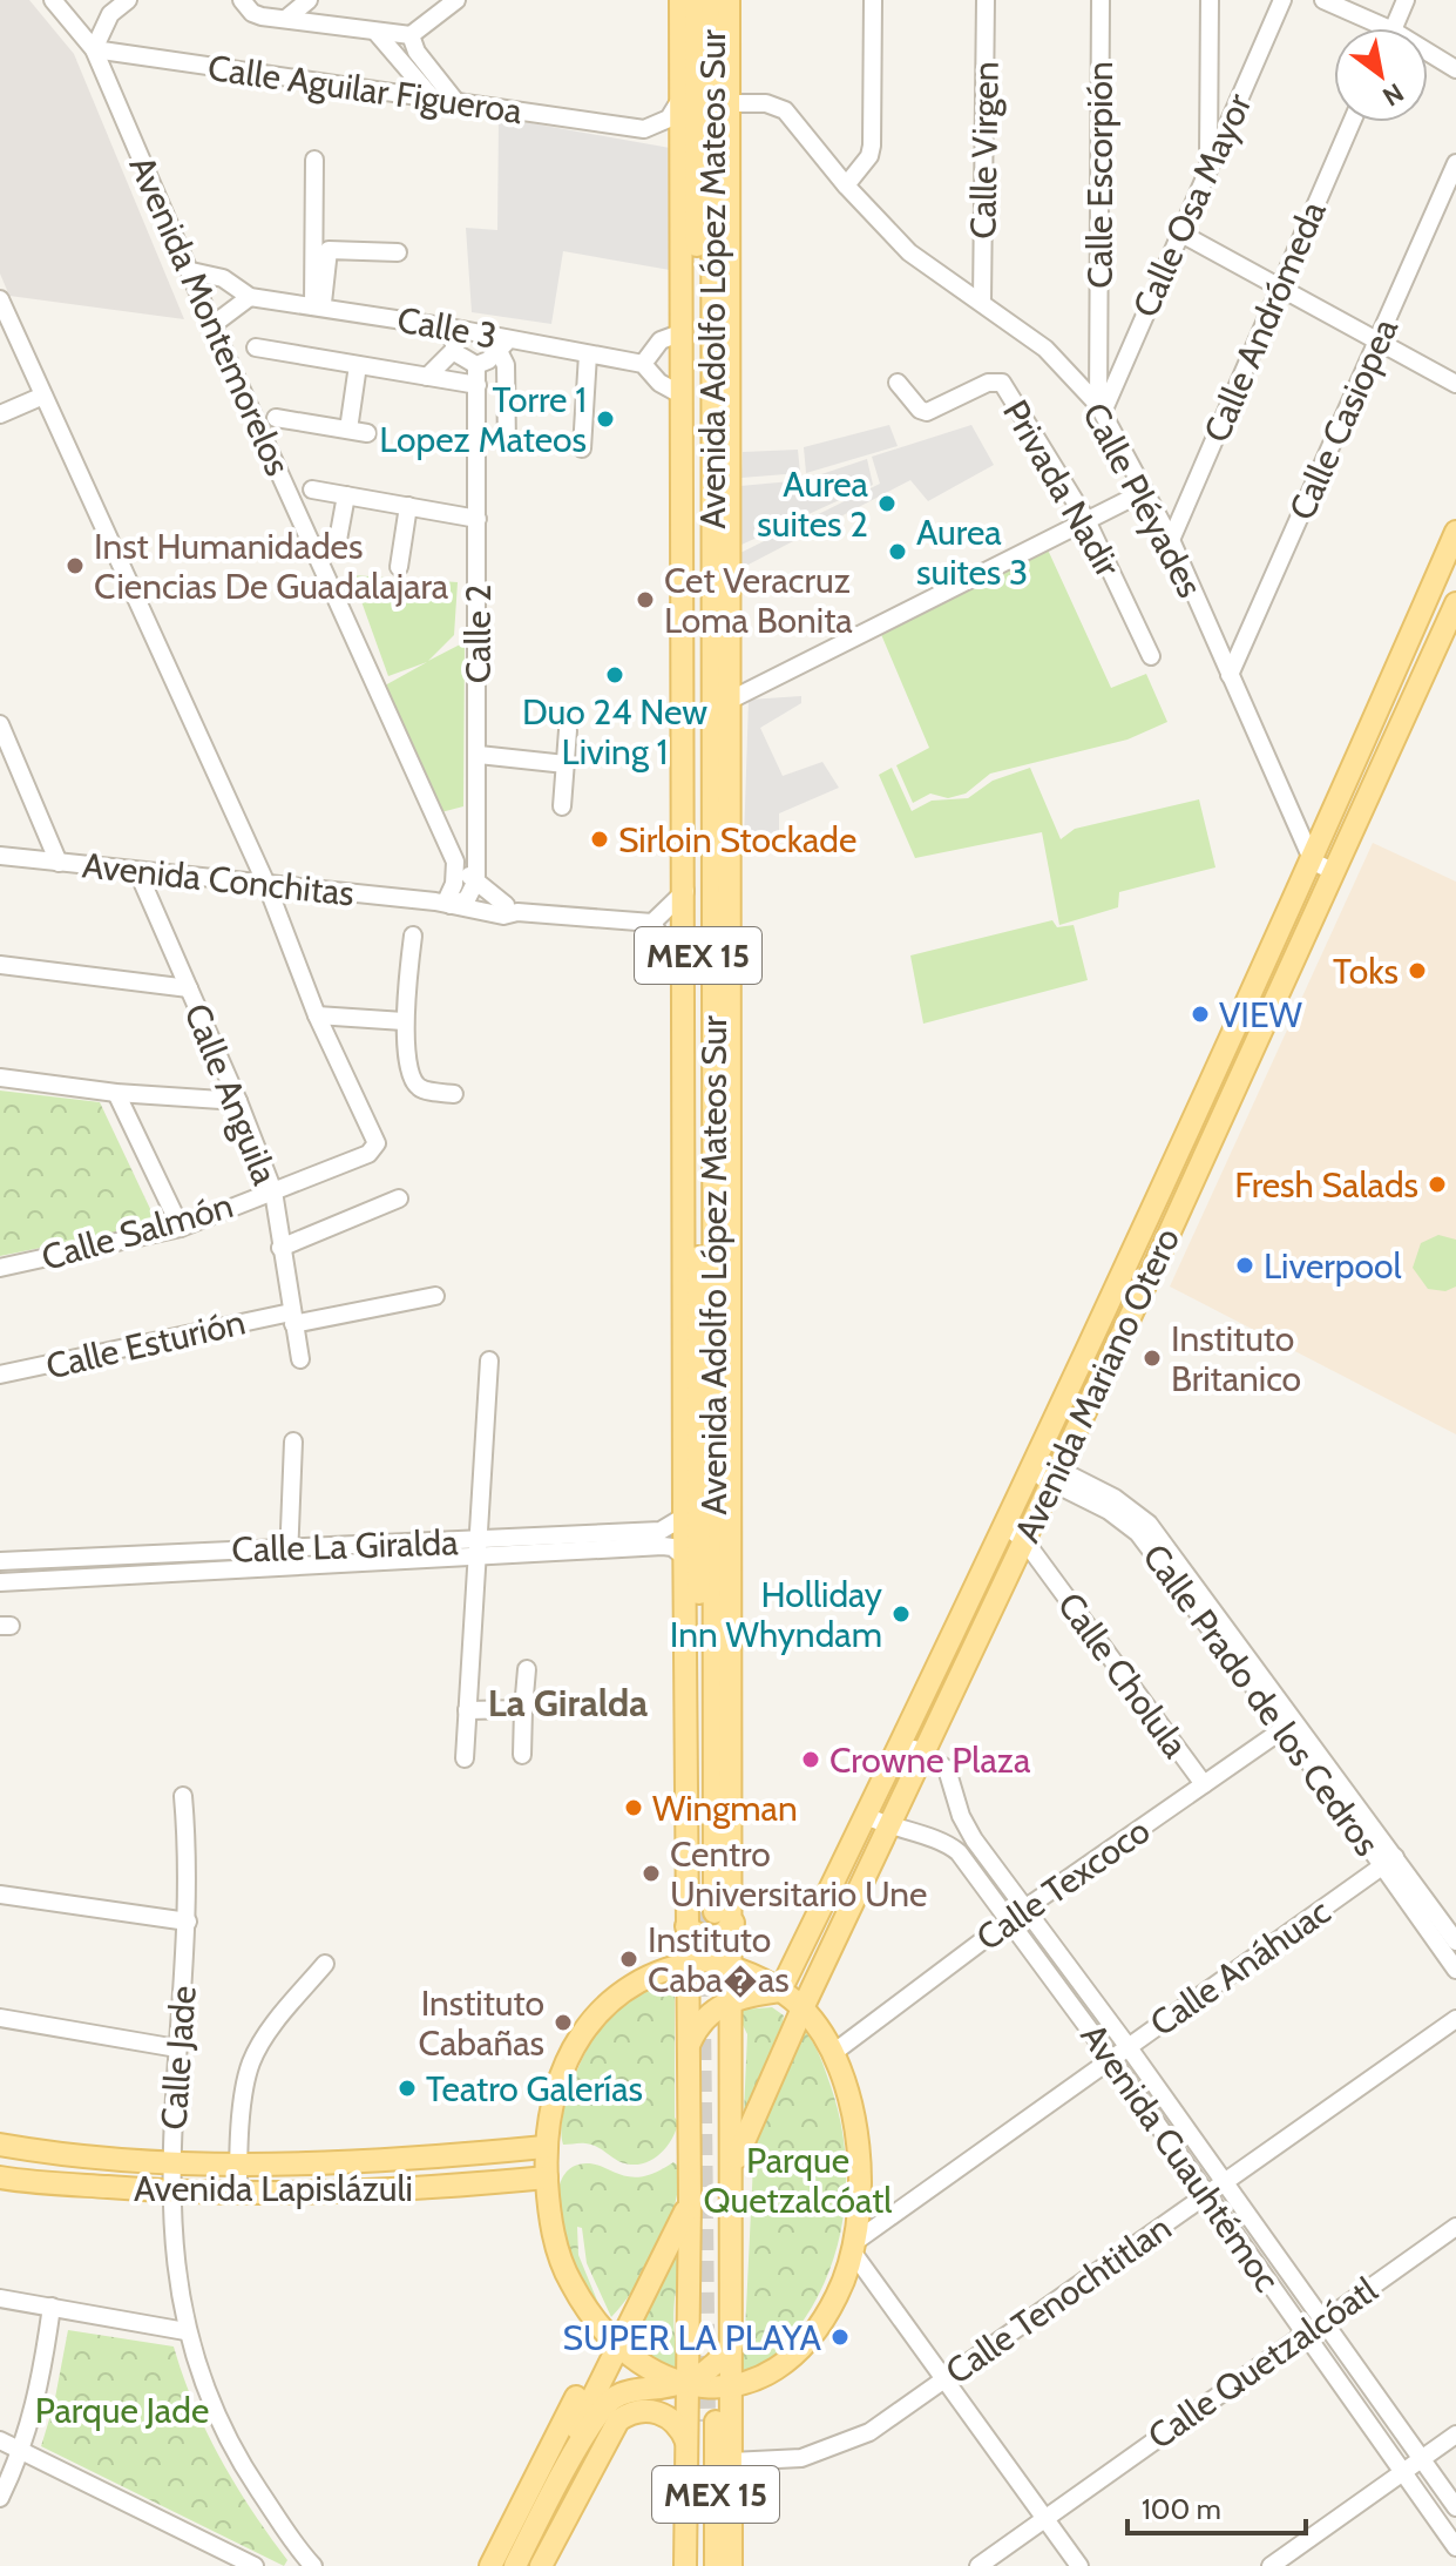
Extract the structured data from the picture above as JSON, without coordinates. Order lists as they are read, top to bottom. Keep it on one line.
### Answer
{"streets":{"main road":["Avenida Adolfo López Mateos Sur","MEX 15","Avenida Mariano Otero","Avenida Lapislázuli"],"street":["Calle Aguilar Figueroa","Calle Virgen","Calle Escorpión","Calle Osa Mayor","Avenida Montemorelos","Calle Andrómeda","Calle 3","Calle Casiopea","Privada Nadir","Calle Pléyades","Calle 2","Avenida Conchitas","Calle Anguila","Calle Salmón","Calle Esturión","Calle La Giralda","Calle Cholula","Calle Prado de los Cedros","Calle Texcoco","Calle Anáhuac","Calle Jade","Avenida Cuauhtémoc","Calle Tenochtitlan","Calle Quetzalcóatl"]},"crossings":[["Calle Aguilar Figueroa","Avenida Montemorelos"],["Calle Virgen","Calle Pléyades"],["Calle Escorpión","Calle Osa Mayor"],["Calle Escorpión","Calle Pléyades"],["Calle Osa Mayor","Calle Pléyades"],["Avenida Montemorelos","Calle 3"],["Calle Andrómeda","Calle Pléyades"],["Calle Casiopea","Calle Pléyades"],["Calle Pléyades","Avenida Mariano Otero"],["Calle 2","Avenida Conchitas"],["Avenida Conchitas","Calle Anguila"],["Calle Anguila","Calle Salmón"],["Calle Anguila","Calle Esturión"],["Avenida Mariano Otero","Calle Cholula"],["Avenida Mariano Otero","Calle Prado de los Cedros"],["Avenida Mariano Otero","Avenida Cuauhtémoc"],["Calle Cholula","Calle Texcoco"],["Calle Prado de los Cedros","Calle Texcoco"],["Calle Prado de los Cedros","Calle Anáhuac"],["Calle Texcoco","Avenida Cuauhtémoc"],["Calle Anáhuac","Avenida Cuauhtémoc"],["Calle Jade","Avenida Lapislázuli"],["Avenida Cuauhtémoc","Calle Tenochtitlan"],["Avenida Cuauhtémoc","Calle Quetzalcóatl"]],"districts":["La Giralda"],"parks":["Parque Quetzalcóatl","Parque Jade"],"places":["Torre 1 Lopez Mateos","Aurea suites 2","Aurea suites 3","Inst Humanidades Ciencias De Guadalajara","Cet Veracruz Loma Bonita","Duo 24 New Living 1","Sirloin Stockade","Toks","VIEW","Fresh Salads","Liverpool","Instituto Britanico","Holliday Inn Whyndam","Crowne Plaza","Wingman","Centro Universitario Une","Instituto Caba�as","Instituto Cabañas","Teatro Galerías","SUPER LA PLAYA"],"scale_bar":"100 m","north":"bottom right"}
